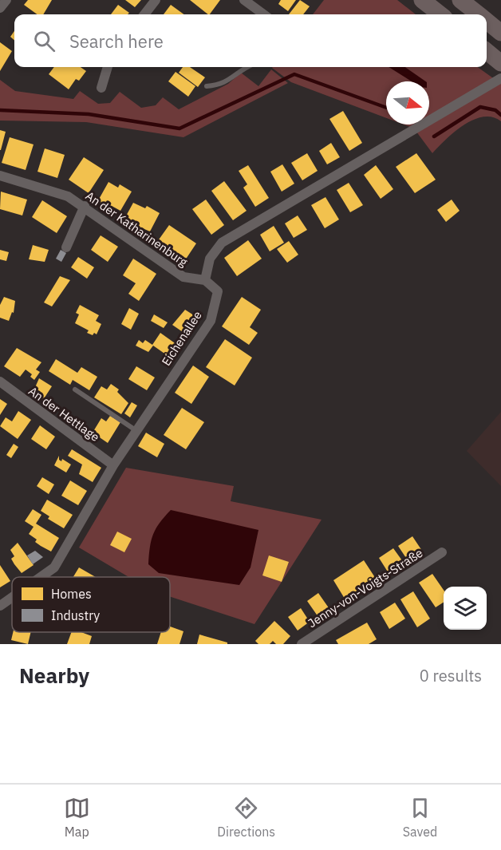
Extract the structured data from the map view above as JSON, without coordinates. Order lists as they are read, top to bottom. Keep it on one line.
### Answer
{"streets":{"street":["An der Katharinenburg","Eichenallee","An der Hettlage","Jenny-von-Voigts-Straße"]},"crossings":[["An der Katharinenburg","Eichenallee"],["Eichenallee","An der Hettlage"]],"legend":["Homes","Industry"],"north":"right","page":{"search":"Search here","heading":["Nearby","0 results"],"nav":["Map","Directions","Saved"]}}
